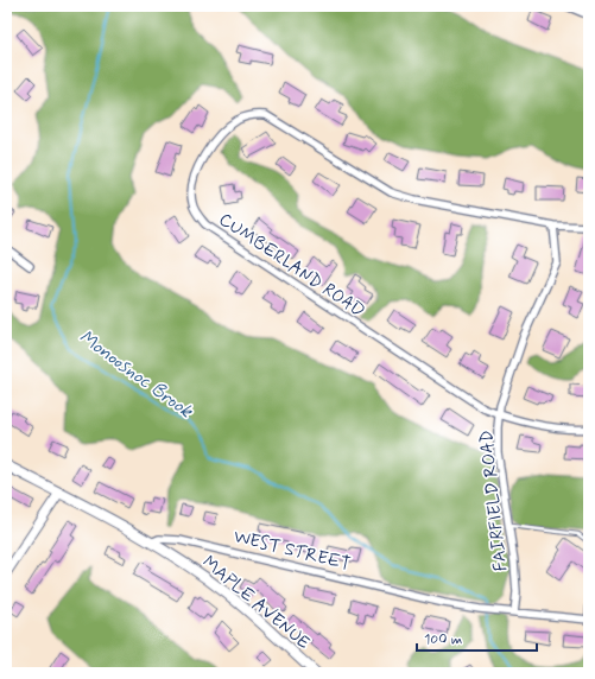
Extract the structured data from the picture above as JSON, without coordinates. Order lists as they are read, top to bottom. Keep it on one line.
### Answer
{"streets":{"main road":["MAPLE AVENUE"],"street":["CUMBERLAND ROAD","FAIRFIELD ROAD","WEST STREET"]},"crossings":[["CUMBERLAND ROAD","FAIRFIELD ROAD"],["FAIRFIELD ROAD","WEST STREET"],["WEST STREET","MAPLE AVENUE"]],"water":["Monoosnoc Brook"],"scale_bar":"100 m"}
